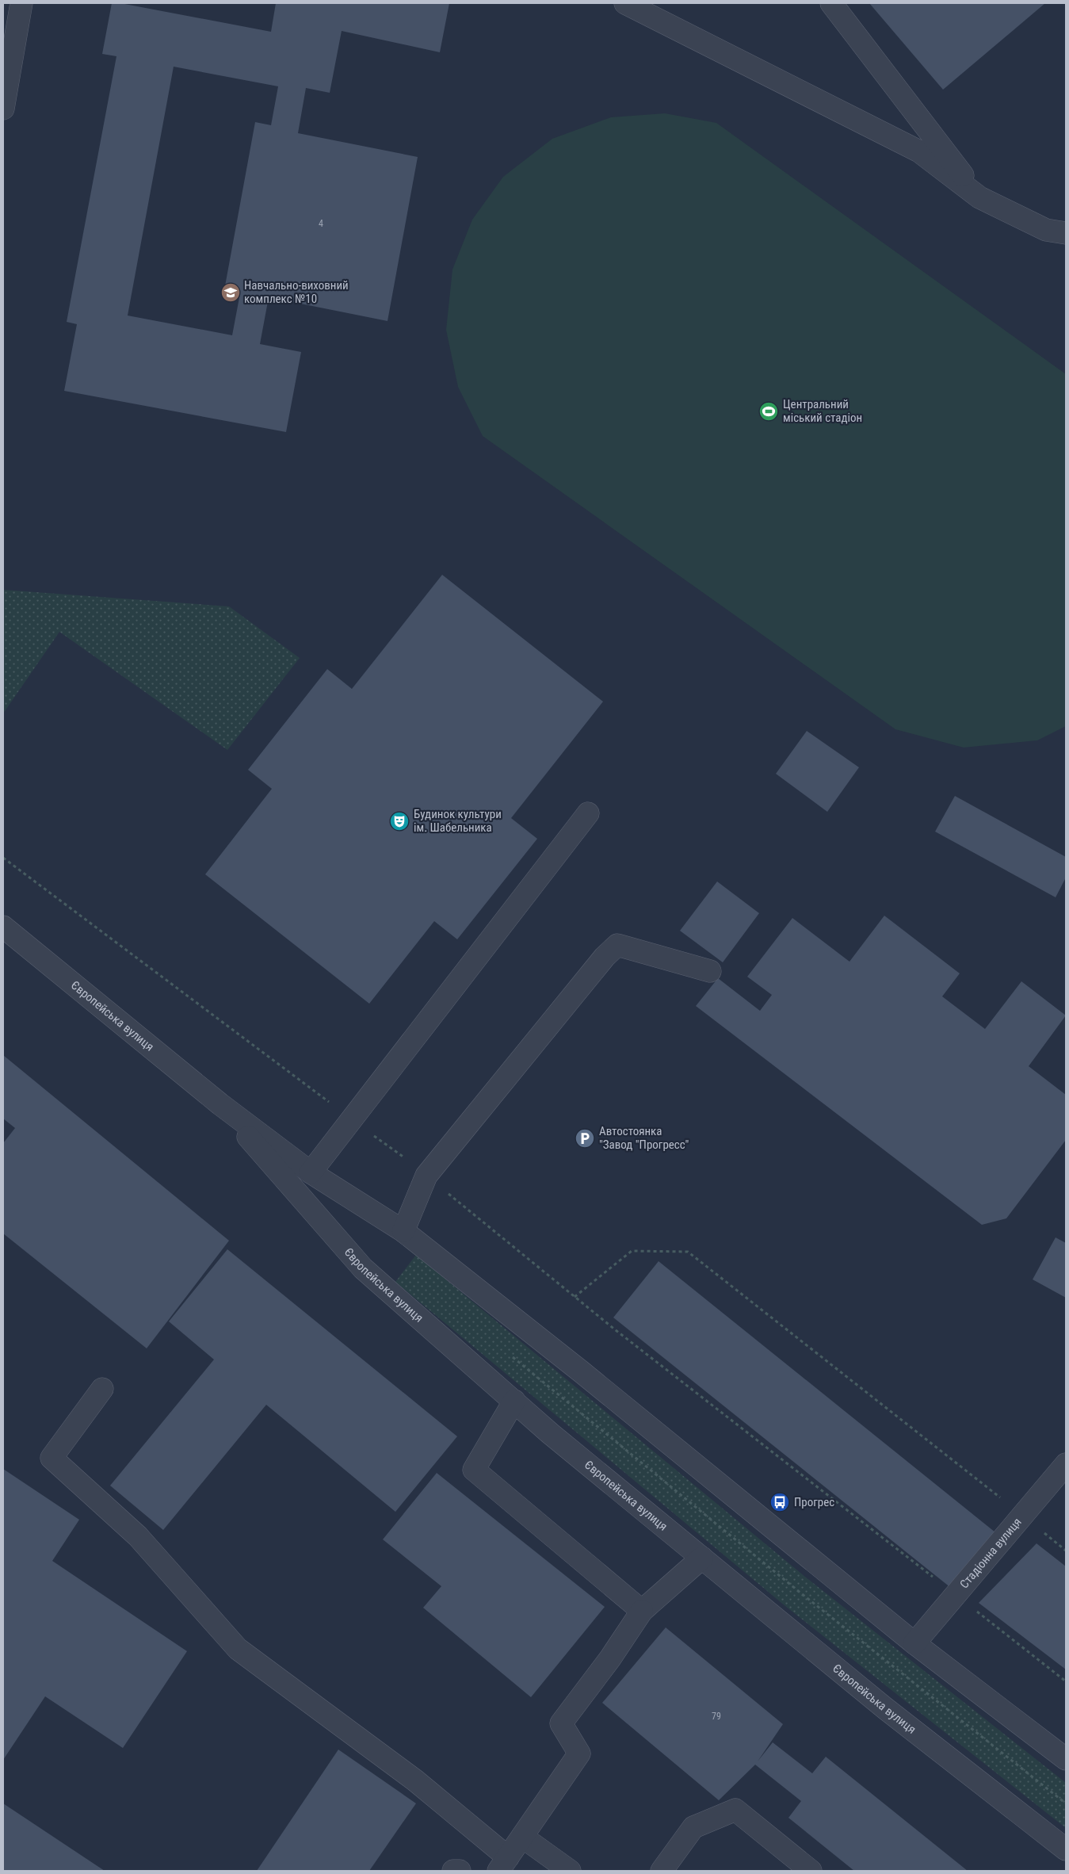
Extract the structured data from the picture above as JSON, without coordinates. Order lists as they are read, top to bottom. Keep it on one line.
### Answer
{"streets":{"street":["Європейська вулиця","Стадіонна вулиця"]},"crossings":[["Європейська вулиця","Стадіонна вулиця"]],"places":{"school or university":["Навчально-виховний комплекс №10"],"sports":["Центральний міський стадіон"],"theatre":["Будинок культури ім. Шабельника"],"parking":["Автостоянка \"Завод \"Прогресс\""],"bus stop":["Прогрес"]},"house_numbers":["4","79"]}
